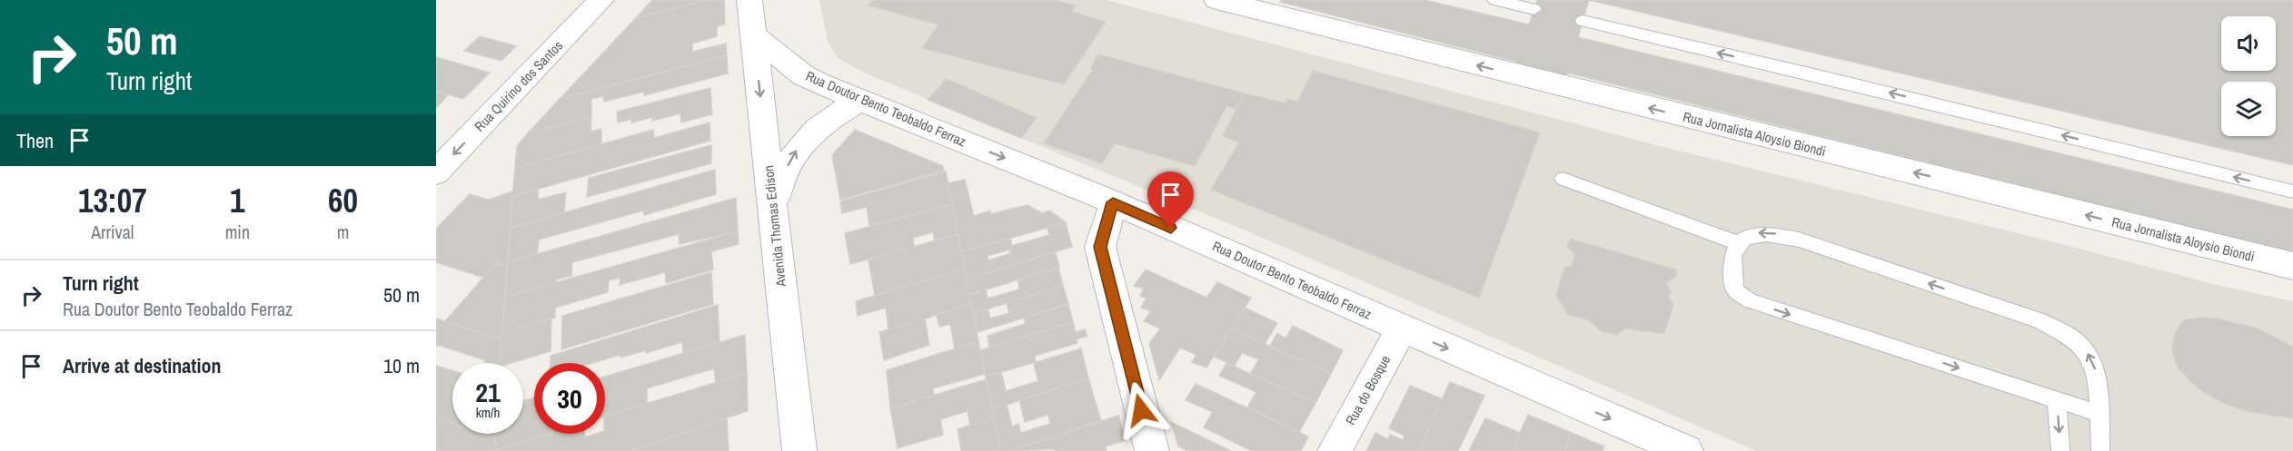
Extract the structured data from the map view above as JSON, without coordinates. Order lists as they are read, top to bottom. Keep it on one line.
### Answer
{"streets":{"street":["Rua Quirino dos Santos","Rua Doutor Bento Teobaldo Ferraz","Rua Jornalista Aloysio Biondi","Avenida Thomas Edison","Rua do Bosque"]},"crossings":[["Rua Doutor Bento Teobaldo Ferraz","Avenida Thomas Edison"],["Rua Doutor Bento Teobaldo Ferraz","Rua do Bosque"]],"one_way":["Rua Quirino dos Santos","Rua Doutor Bento Teobaldo Ferraz","Rua Jornalista Aloysio Biondi","Avenida Thomas Edison"],"page":{"turn":["50 m","Turn right"],"then":"Then","eta":["13:07","Arrival","1","min","60","m"],"list":[{"name":"Turn right","note":"Rua Doutor Bento Teobaldo Ferraz","value":"50 m"},{"name":"Arrive at destination","value":"10 m"}],"speed":"21 km/h","limit":"30"}}
